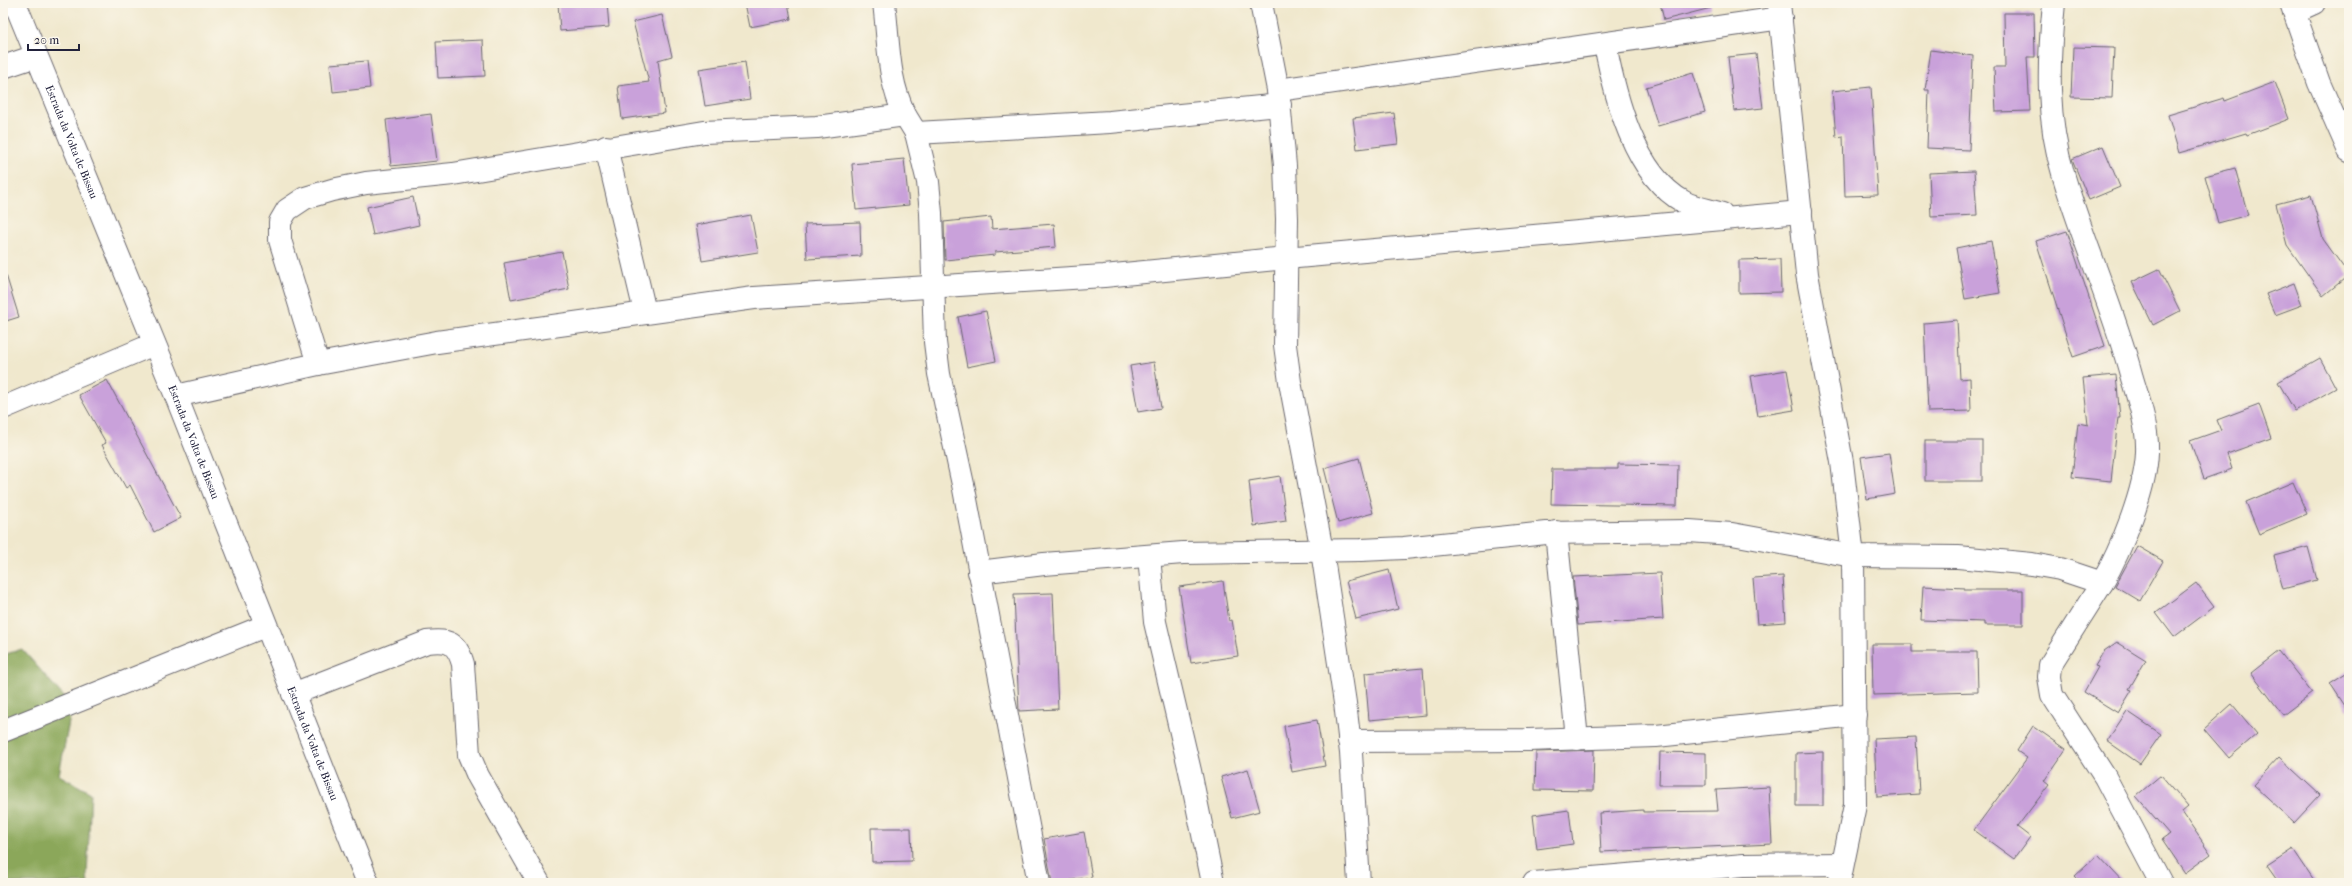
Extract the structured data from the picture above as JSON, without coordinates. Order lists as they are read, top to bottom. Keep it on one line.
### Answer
{"streets":{"street":["Estrada da Volta de Bissau"]},"scale_bar":"20 m"}
